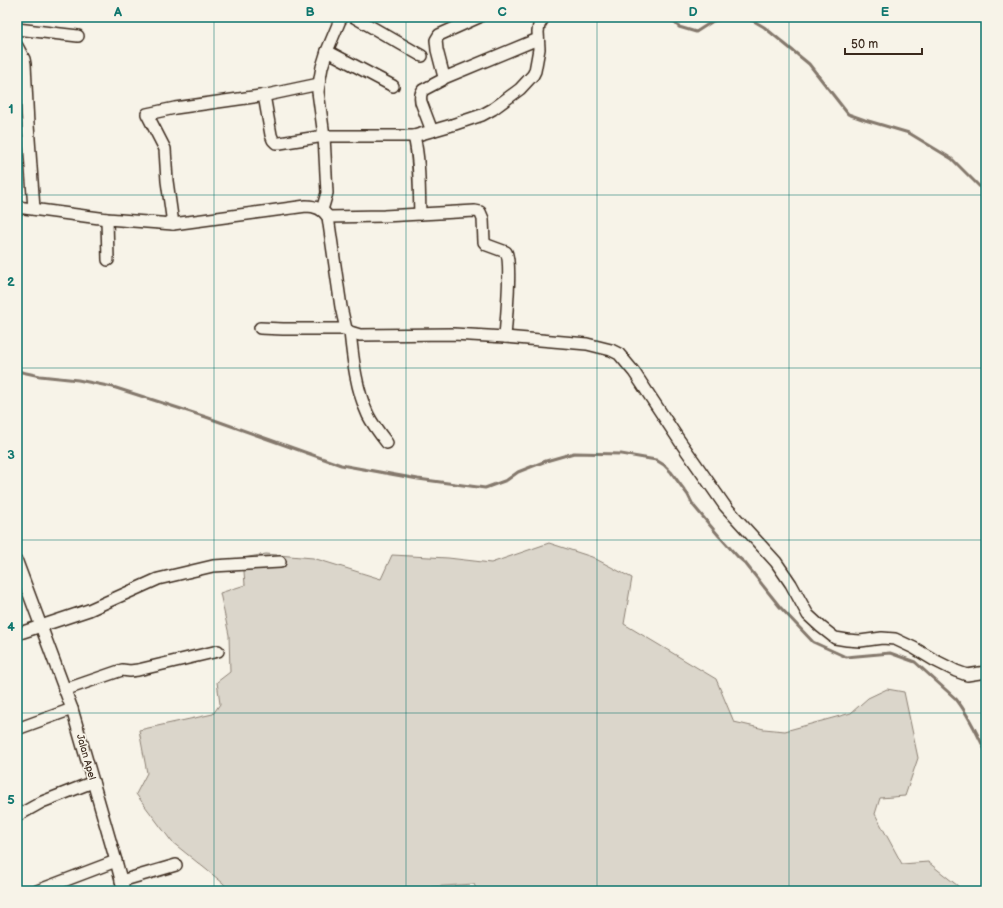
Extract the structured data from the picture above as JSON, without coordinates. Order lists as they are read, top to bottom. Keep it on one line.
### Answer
{"streets":{"street":["Jalan Apel"]},"scale_bar":"50 m","grid":{"columns":["A","B","C","D","E"],"rows":["1","2","3","4","5"]}}
